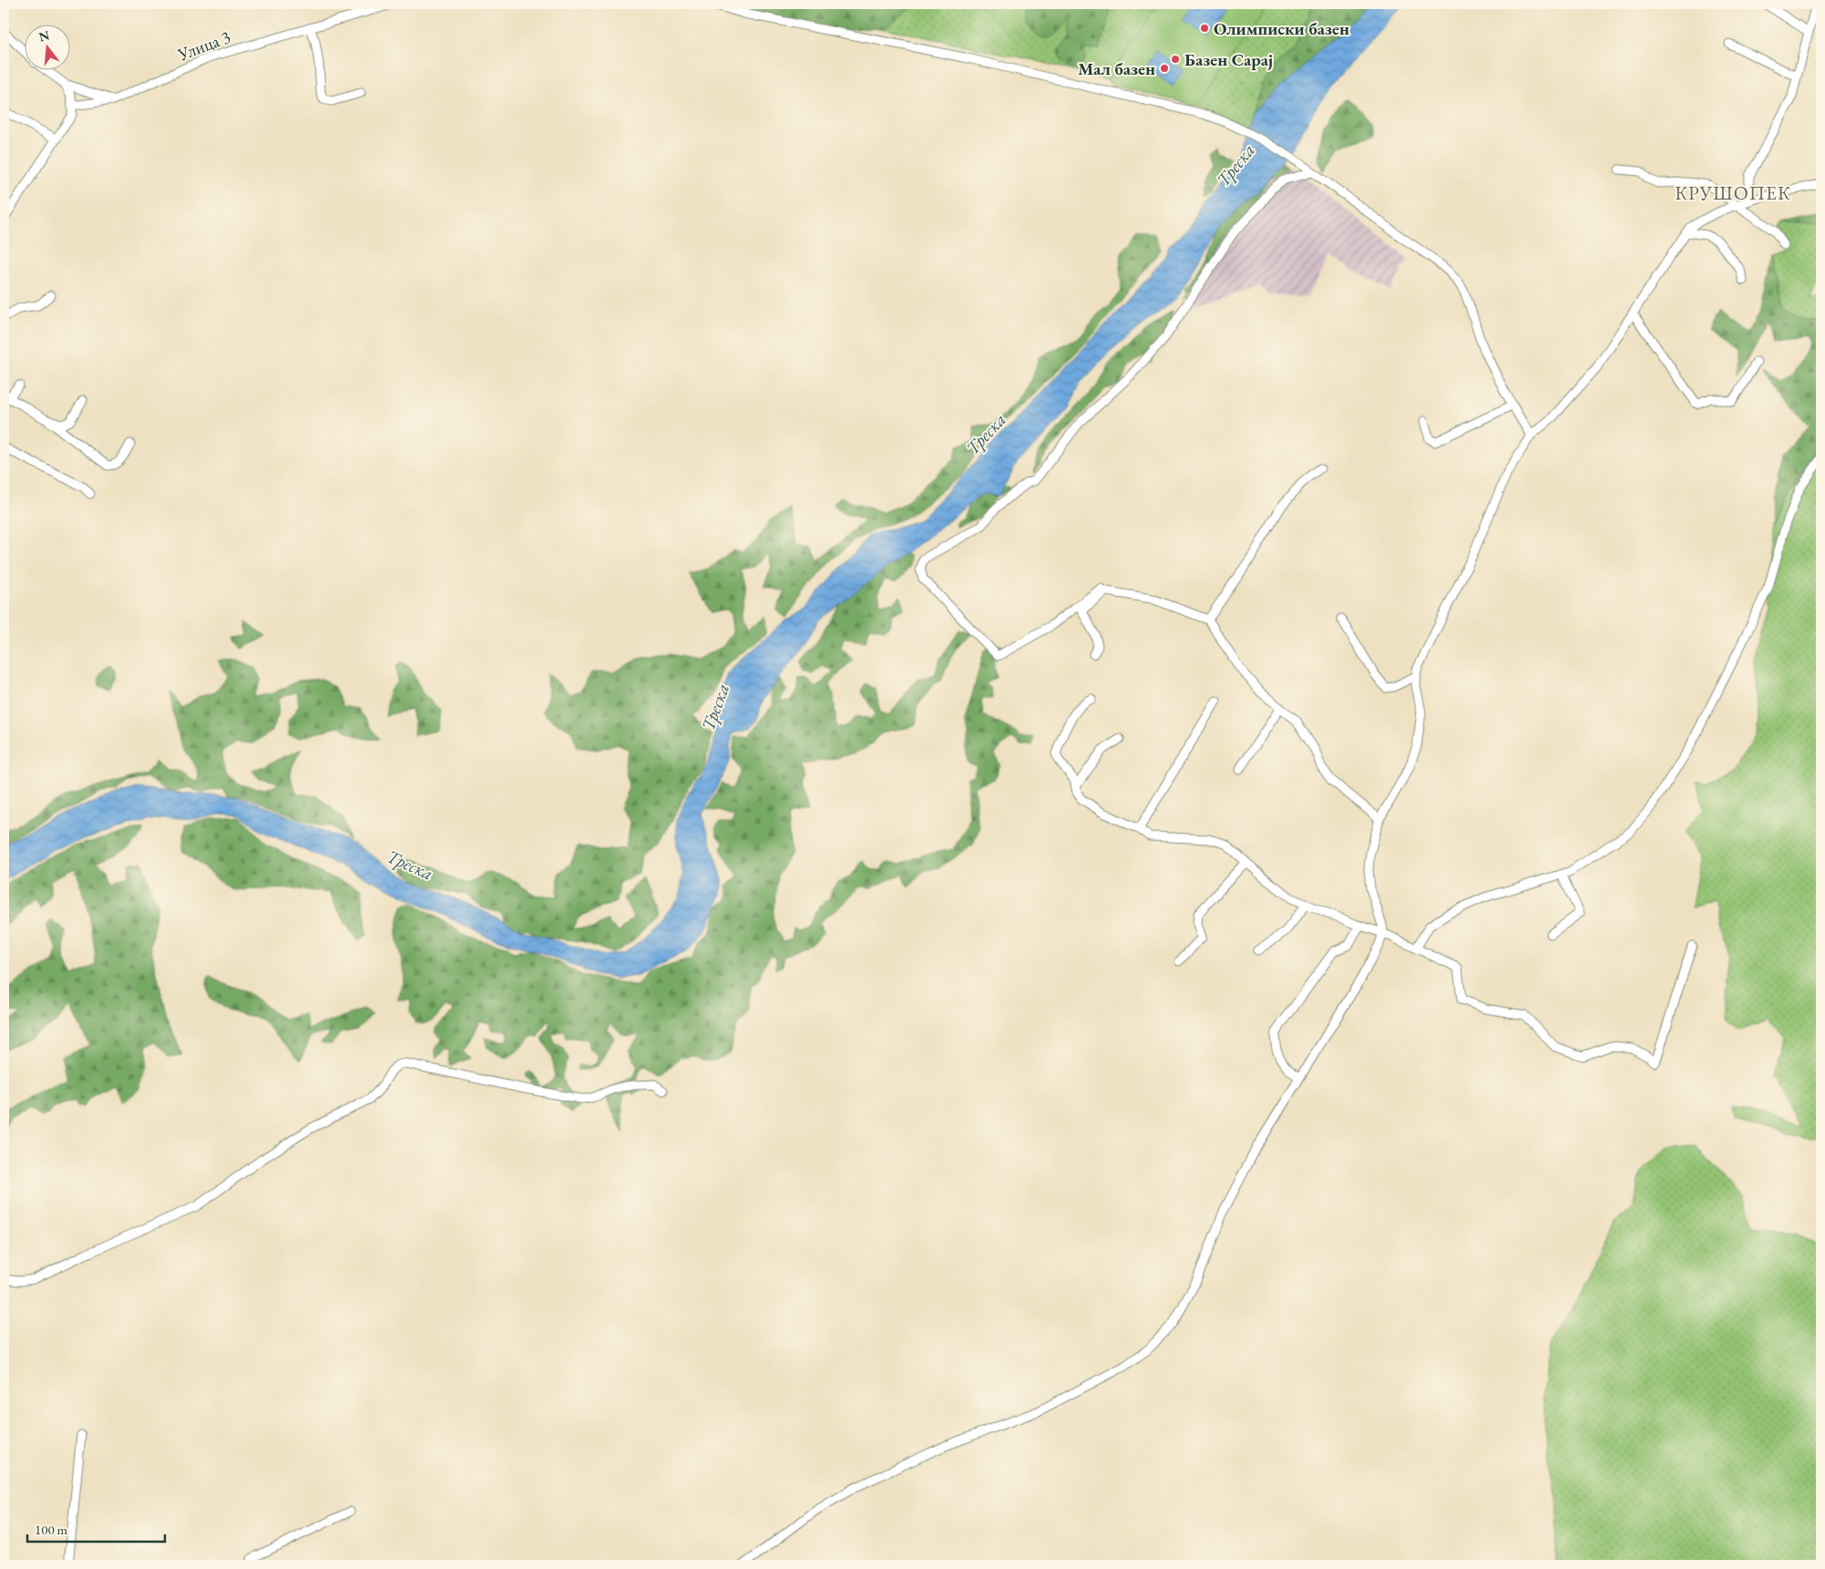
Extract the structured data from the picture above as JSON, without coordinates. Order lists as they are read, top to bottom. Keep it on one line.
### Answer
{"streets":{"street":["Улица 3"]},"districts":["КРУШОПЕК"],"water":["Треска"],"places":["Олимписки базен","Базен Сарај","Мал базен"],"scale_bar":"100 m","north":"top"}
